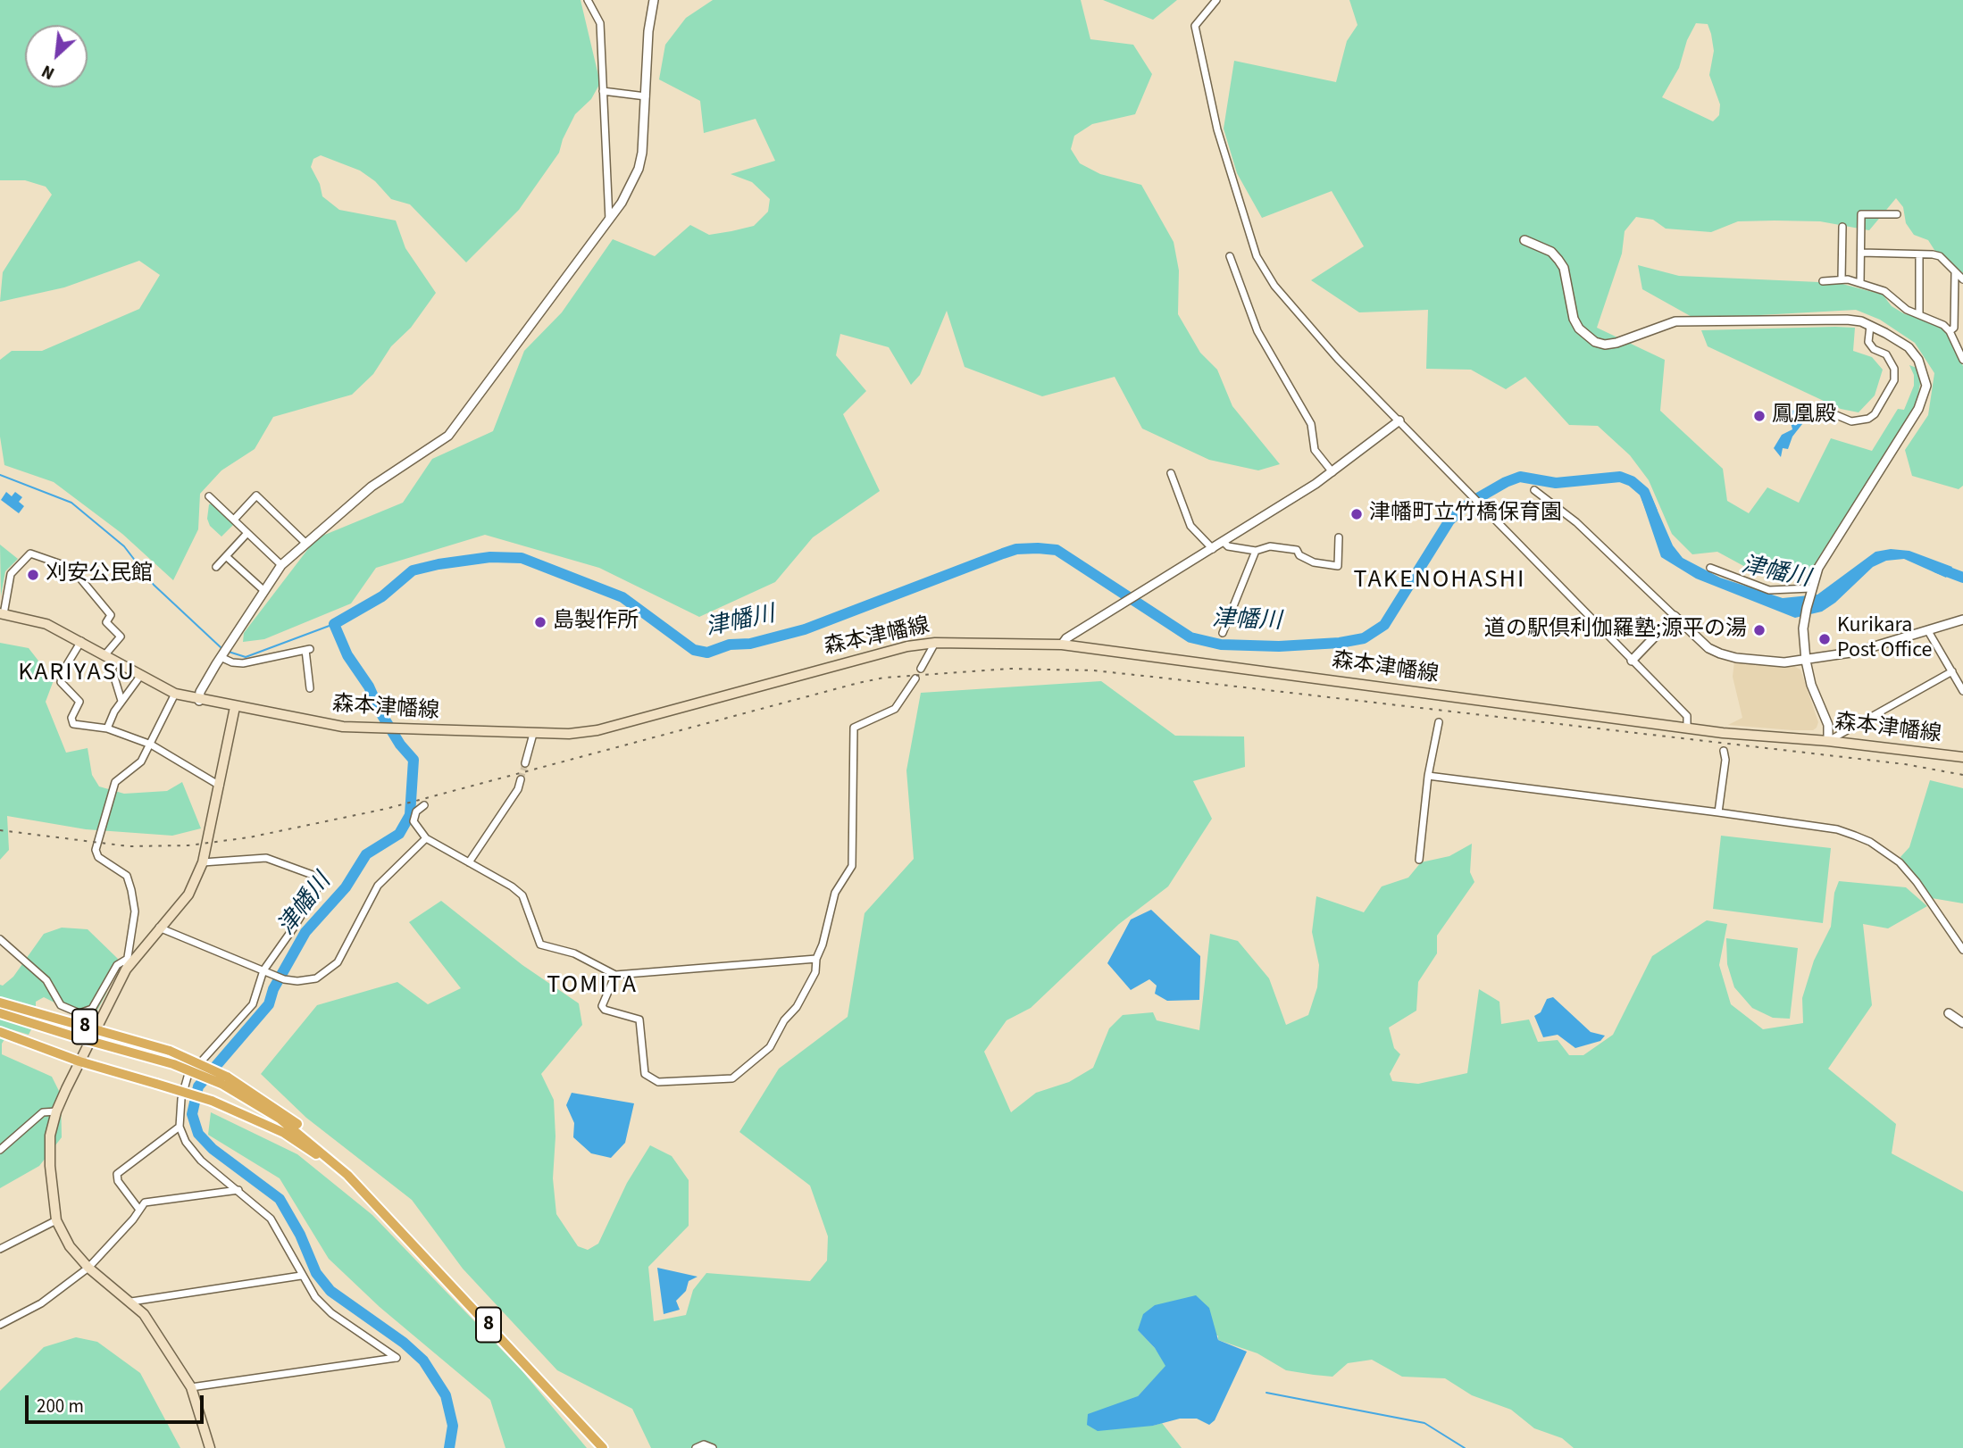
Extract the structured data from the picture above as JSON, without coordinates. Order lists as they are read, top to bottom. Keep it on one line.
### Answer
{"streets":{"highway":["8"],"main road":["森本津幡線"]},"districts":["TAKENOHASHI","KARIYASU","TOMITA"],"water":["津幡川"],"places":["鳳凰殿","津幡町立竹橋保育園","刈安公民館","島製作所","道の駅倶利伽羅塾;源平の湯","Kurikara Post Office"],"scale_bar":"200 m","north":"bottom left"}
